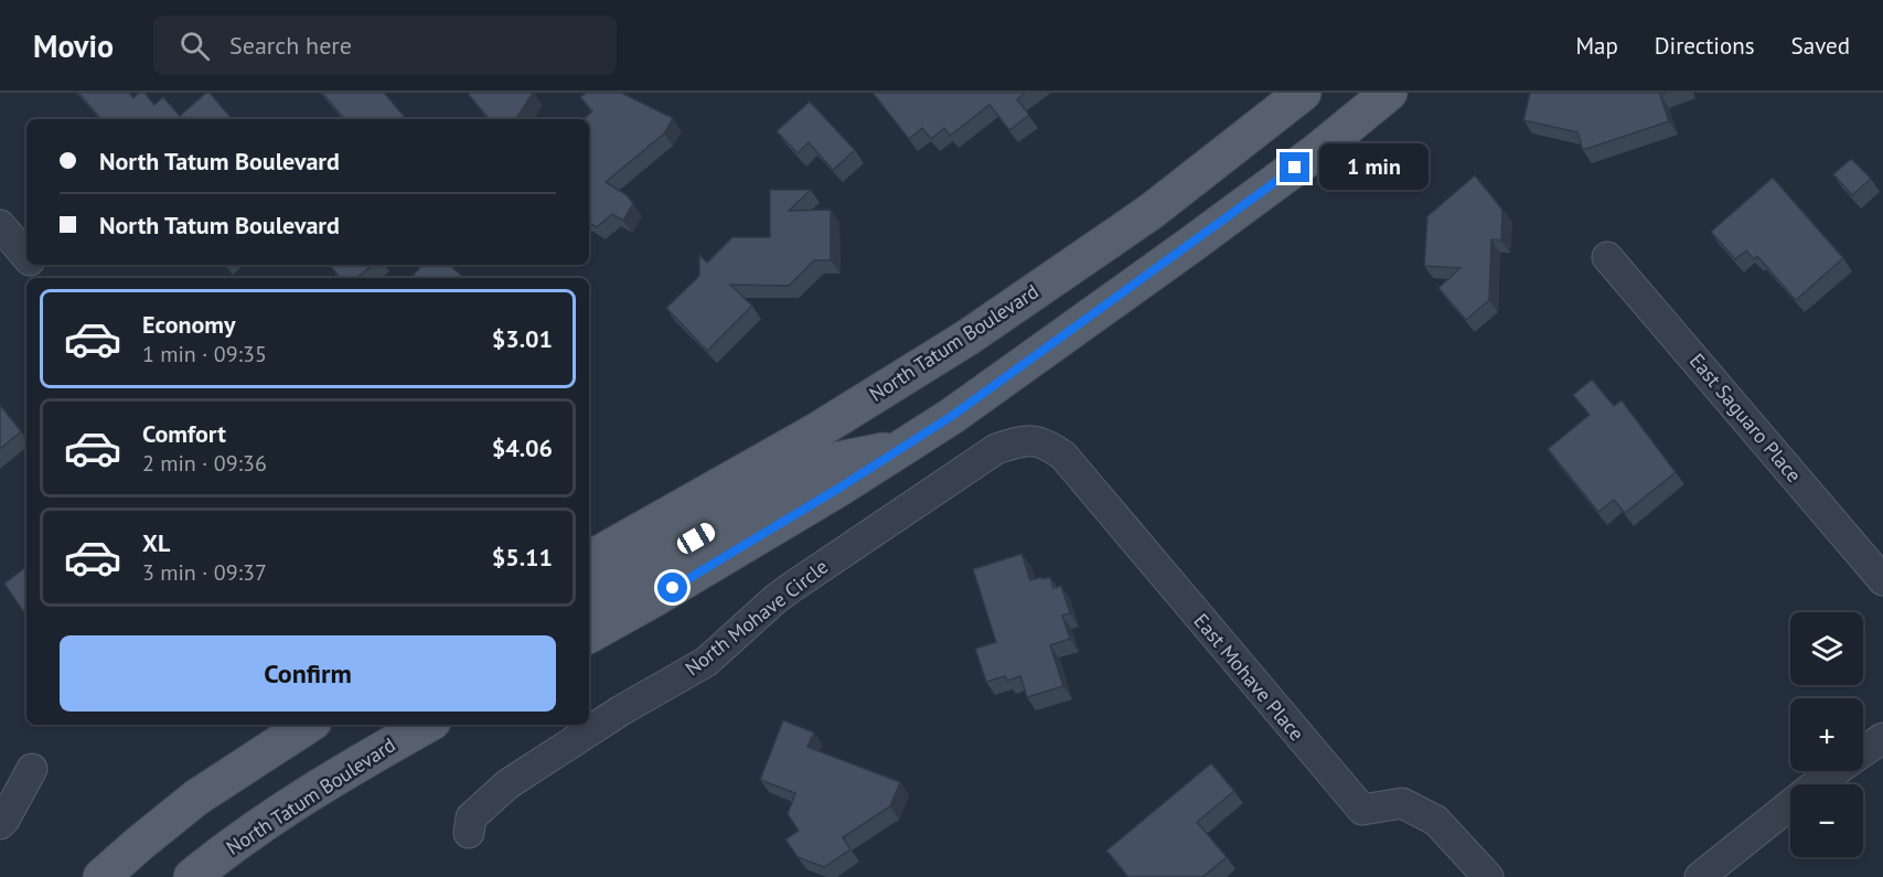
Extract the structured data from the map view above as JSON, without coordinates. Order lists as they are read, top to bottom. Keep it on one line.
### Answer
{"streets":{"main road":["North Tatum Boulevard"],"street":["East Saguaro Place","North Mohave Circle","East Mohave Place"]},"crossings":[["North Mohave Circle","East Mohave Place"]],"page":{"header":"Movio","search":"Search here","nav":["Map","Directions","Saved"],"banner":["North Tatum Boulevard","North Tatum Boulevard"],"bubble":"1 min","list":[{"name":"Economy","note":"1 min · 09:35","value":"$3.01"},{"name":"Comfort","note":"2 min · 09:36","value":"$4.06"},{"name":"XL","note":"3 min · 09:37","value":"$5.11"}],"map_buttons":["+","−"],"buttons":"Confirm"}}
